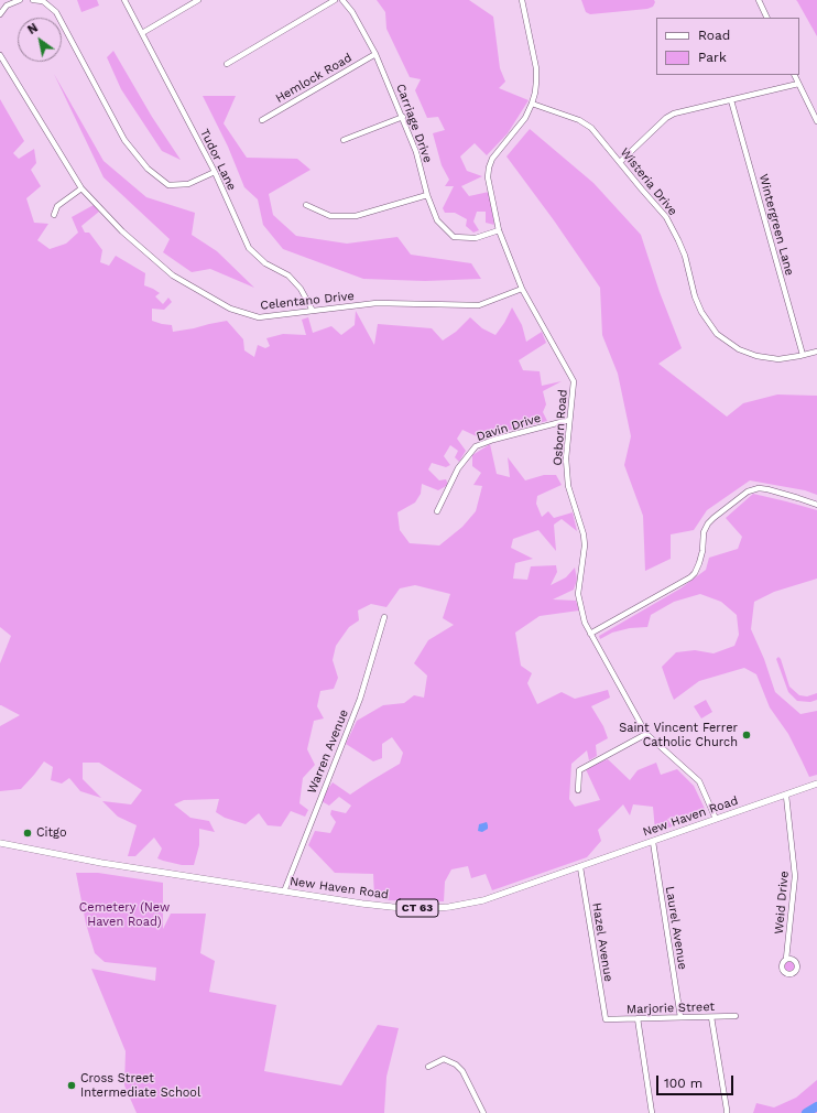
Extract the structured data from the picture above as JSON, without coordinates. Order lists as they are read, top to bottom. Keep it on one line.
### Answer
{"streets":{"main road":["New Haven Road","CT 63"],"street":["Hemlock Road","Carriage Drive","Tudor Lane","Wisteria Drive","Wintergreen Lane","Celentano Drive","Davin Drive","Osborn Road","Warren Avenue","Weid Drive","Laurel Avenue","Hazel Avenue","Marjorie Street"]},"crossings":[["Hemlock Road","Carriage Drive"],["Carriage Drive","Osborn Road"],["Tudor Lane","Celentano Drive"],["Wisteria Drive","Wintergreen Lane"],["Wisteria Drive","Osborn Road"],["Celentano Drive","Osborn Road"],["Davin Drive","Osborn Road"],["Osborn Road","New Haven Road"],["Warren Avenue","New Haven Road"],["New Haven Road","Weid Drive"],["New Haven Road","Laurel Avenue"],["New Haven Road","Hazel Avenue"],["Laurel Avenue","Marjorie Street"],["Hazel Avenue","Marjorie Street"]],"parks":["Cemetery (New Haven Road)"],"places":["Saint Vincent Ferrer Catholic Church","Citgo","Cross Street Intermediate School"],"legend":["Road","Park"],"scale_bar":"100 m","north":"top left"}
